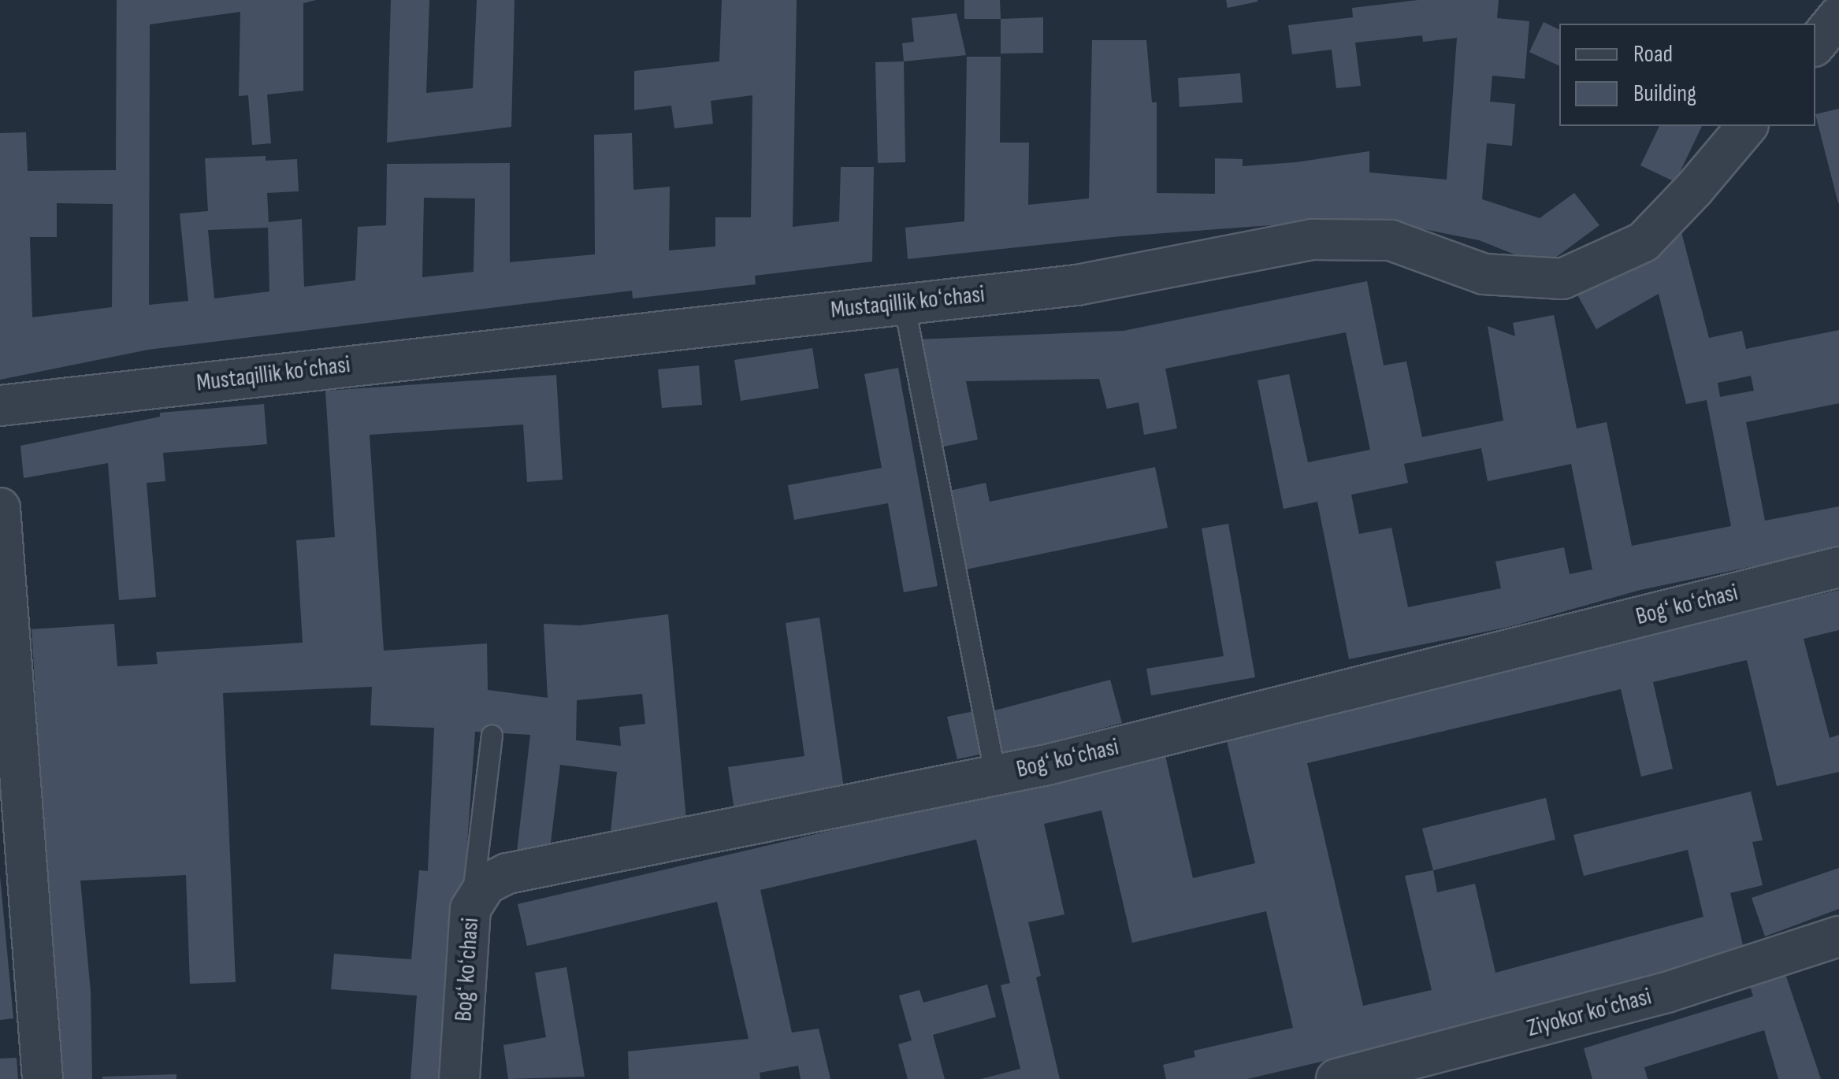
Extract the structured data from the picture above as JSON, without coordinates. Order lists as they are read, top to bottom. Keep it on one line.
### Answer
{"streets":{"street":["Mustaqillik koʻchasi","Bogʻ koʻchasi","Ziyokor koʻchasi"]},"legend":["Road","Building"]}
